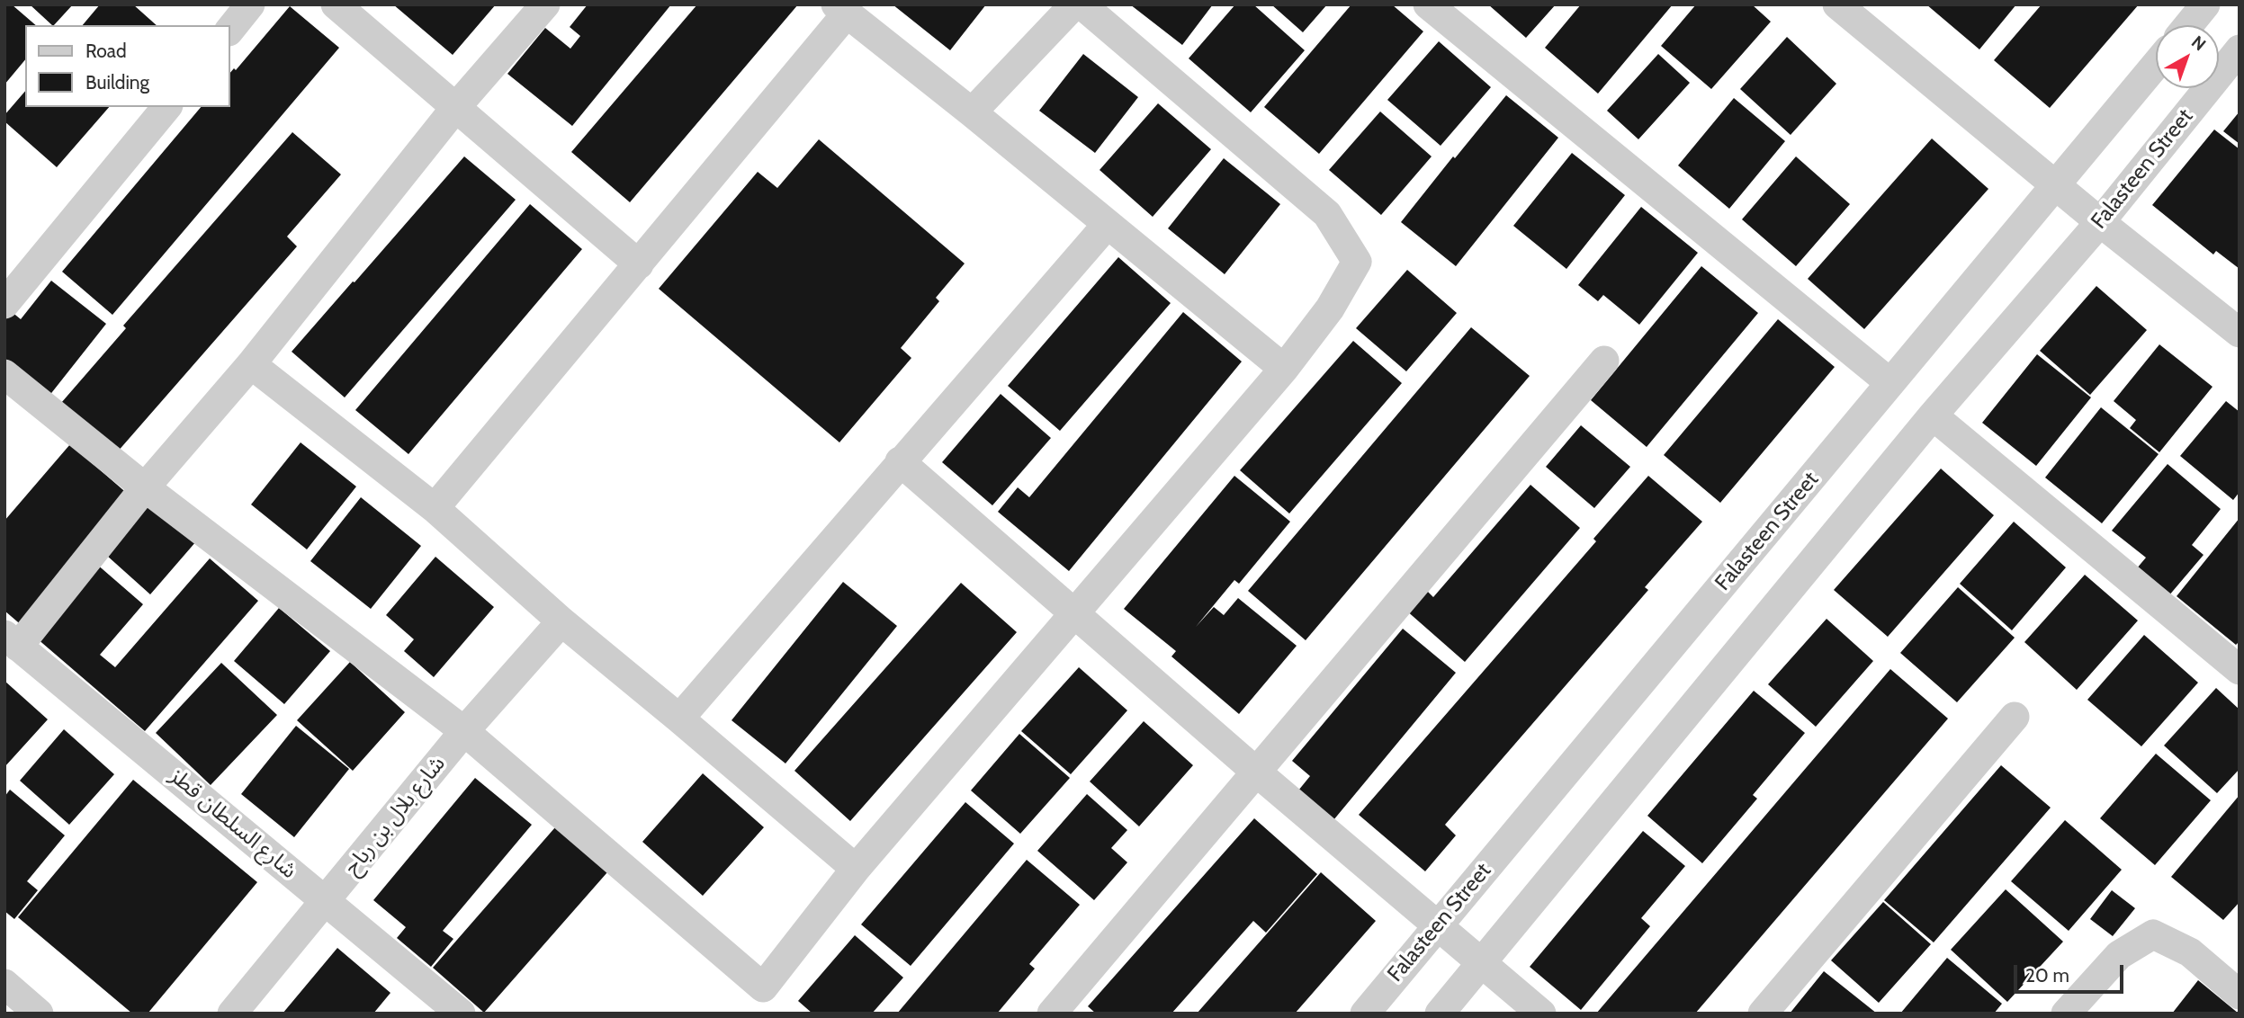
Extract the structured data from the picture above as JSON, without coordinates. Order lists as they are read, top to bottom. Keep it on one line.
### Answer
{"streets":{"street":["Falasteen Street","شارع بلال بن رباح","شارع السلطان قطز"]},"crossings":[["شارع بلال بن رباح","شارع السلطان قطز"]],"legend":["Road","Building"],"scale_bar":"20 m","north":"top right"}
